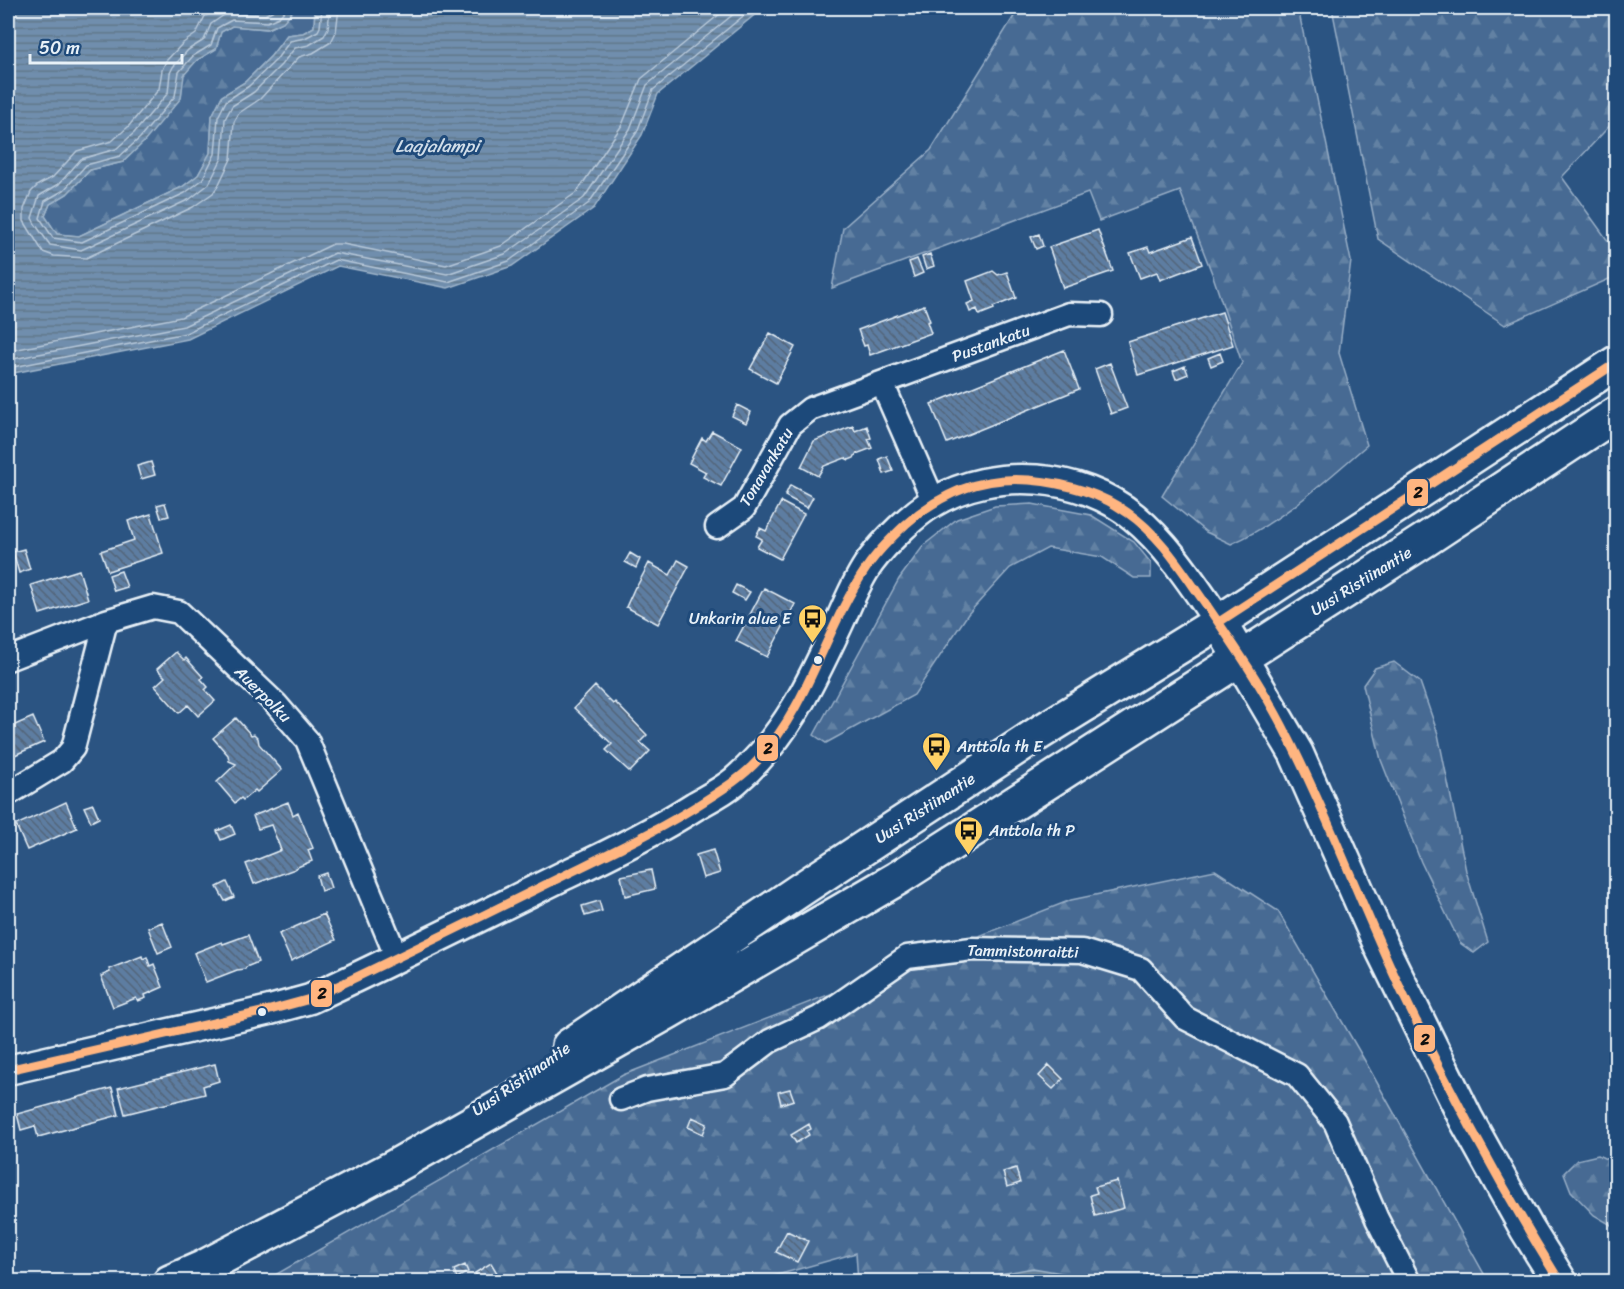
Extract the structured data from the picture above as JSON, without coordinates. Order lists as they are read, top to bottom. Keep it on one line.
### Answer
{"streets":{"main road":["Uusi Ristiinantie"],"street":["Pustankatu","Tonavankatu","Auerpolku","Tammistonraitti"]},"crossings":[["Pustankatu","Tonavankatu"]],"water":["Laajalampi"],"places":{"bus stop":["Unkarin alue E","Anttola th E","Anttola th P"]},"lines":["transit line 2"],"scale_bar":"50 m"}
